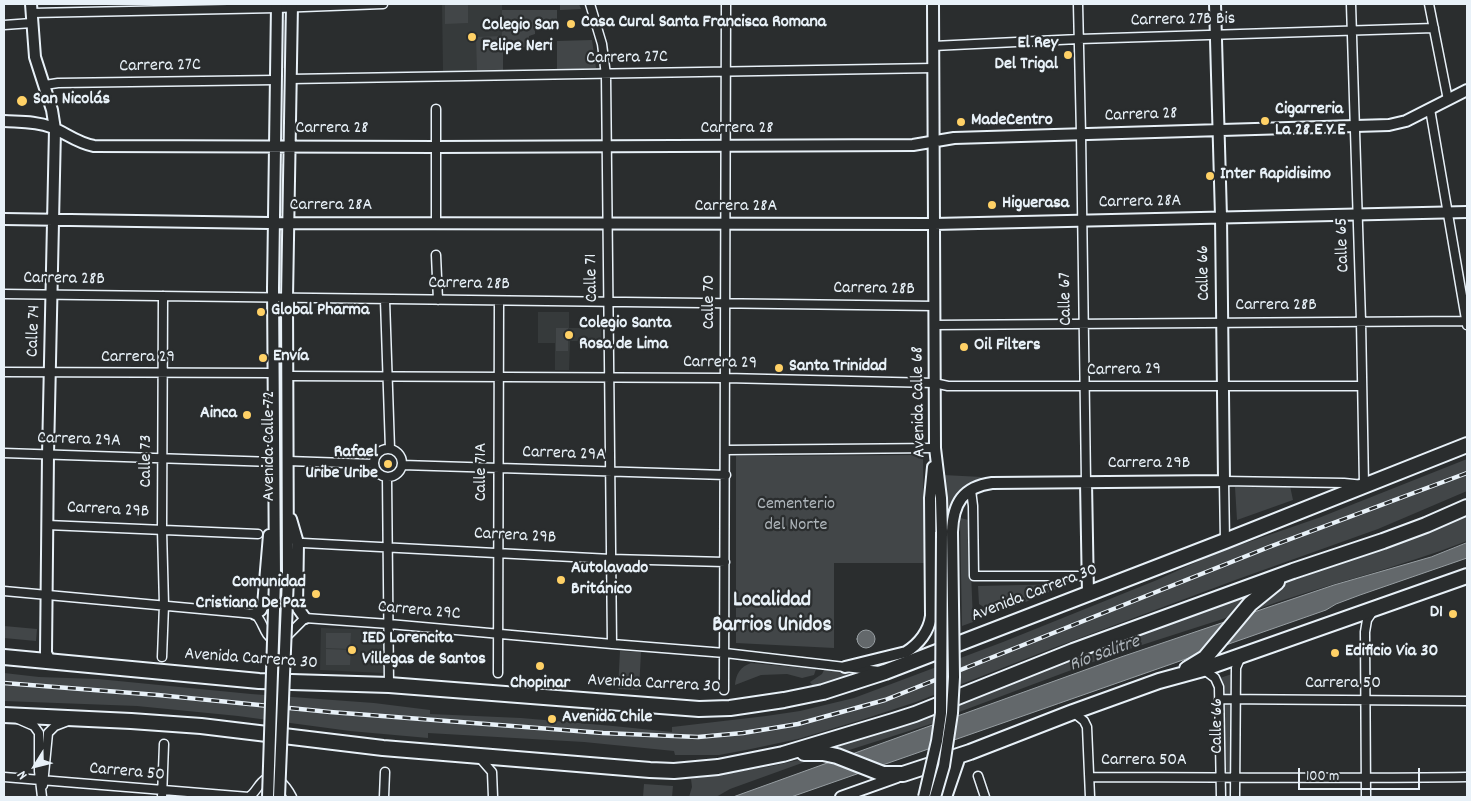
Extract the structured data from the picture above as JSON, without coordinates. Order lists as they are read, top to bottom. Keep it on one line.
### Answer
{"streets":{"highway":["Avenida Carrera 30"],"main road":["Carrera 28","Carrera 28A","Calle 66","Calle 67","Calle 74","Avenida Calle 68","Avenida Calle 72","Carrera 29B"],"street":["Carrera 27B Bis","Carrera 27C","Calle 65","Calle 71","Carrera 28B","Calle 70","Carrera 29","Carrera 29A","Calle 73","Calle 71A","Carrera 29C","Carrera 50","Carrera 50A"]},"crossings":[["Carrera 27B Bis","Calle 65"],["Carrera 27B Bis","Calle 66"],["Carrera 27B Bis","Calle 67"],["Carrera 27B Bis","Avenida Calle 68"],["Carrera 27C","Calle 71"],["Carrera 27C","Calle 70"],["Carrera 27C","Calle 74"],["Carrera 27C","Avenida Calle 68"],["Carrera 27C","Avenida Calle 72"],["Carrera 28","Calle 65"],["Carrera 28","Calle 66"],["Carrera 28","Calle 71"],["Carrera 28","Calle 67"],["Carrera 28","Calle 70"],["Carrera 28","Calle 74"],["Carrera 28","Avenida Calle 68"],["Carrera 28","Avenida Calle 72"],["Carrera 28A","Calle 65"],["Carrera 28A","Calle 66"],["Carrera 28A","Calle 71"],["Carrera 28A","Calle 67"],["Carrera 28A","Calle 70"],["Carrera 28A","Calle 74"],["Carrera 28A","Avenida Calle 68"],["Carrera 28A","Avenida Calle 72"],["Calle 65","Carrera 28B"],["Calle 65","Carrera 29"],["Calle 65","Carrera 29B"],["Calle 65","Avenida Carrera 30"],["Calle 66","Carrera 28B"],["Calle 66","Carrera 29"],["Calle 66","Carrera 29B"],["Calle 66","Avenida Carrera 30"],["Calle 66","Carrera 50"],["Calle 66","Carrera 50A"],["Calle 71","Carrera 28B"],["Calle 71","Carrera 29"],["Calle 71","Carrera 29A"],["Calle 71","Carrera 29B"],["Calle 71","Carrera 29C"],["Carrera 28B","Calle 67"],["Carrera 28B","Calle 70"],["Carrera 28B","Calle 74"],["Carrera 28B","Avenida Calle 68"],["Carrera 28B","Avenida Calle 72"],["Carrera 28B","Calle 73"],["Carrera 28B","Calle 71A"],["Calle 67","Carrera 29"],["Calle 67","Carrera 29B"],["Calle 67","Avenida Carrera 30"],["Calle 70","Carrera 29"],["Calle 70","Carrera 29A"],["Calle 70","Carrera 29B"],["Calle 70","Carrera 29C"],["Calle 74","Carrera 29"],["Calle 74","Carrera 29A"],["Calle 74","Carrera 29B"],["Calle 74","Avenida Carrera 30"],["Carrera 29","Avenida Calle 68"],["Carrera 29","Avenida Calle 72"],["Carrera 29","Calle 73"],["Carrera 29","Calle 71A"],["Carrera 29A","Avenida Calle 72"],["Carrera 29A","Calle 73"],["Carrera 29A","Calle 71A"],["Calle 73","Carrera 29B"],["Carrera 29B","Calle 71A"],["Carrera 29B","Avenida Carrera 30"],["Calle 71A","Carrera 29C"],["Avenida Carrera 30","Carrera 29C"]],"districts":["Localidad Barrios Unidos"],"water":["Río Salitre"],"parks":["Cementerio del Norte"],"places":["Casa Cural Santa Francisca Romana","Colegio San Felipe Neri","El Rey Del Trigal","San Nicolás","Cigarreria La 28 E Y E","MadeCentro","Inter Rapidisimo","Higuerasa","Global Pharma","Colegio Santa Rosa de Lima","Oil Filters","Envía","Santa Trinidad","Ainca","Rafael Uribe Uribe","Autolavado Británico","Comunidad Cristiana De Paz","D1","IED Lorencita Villegas de Santos","Edificio Via 30","Chopinar","Avenida Chile"],"scale_bar":"100 m","north":"bottom left"}
